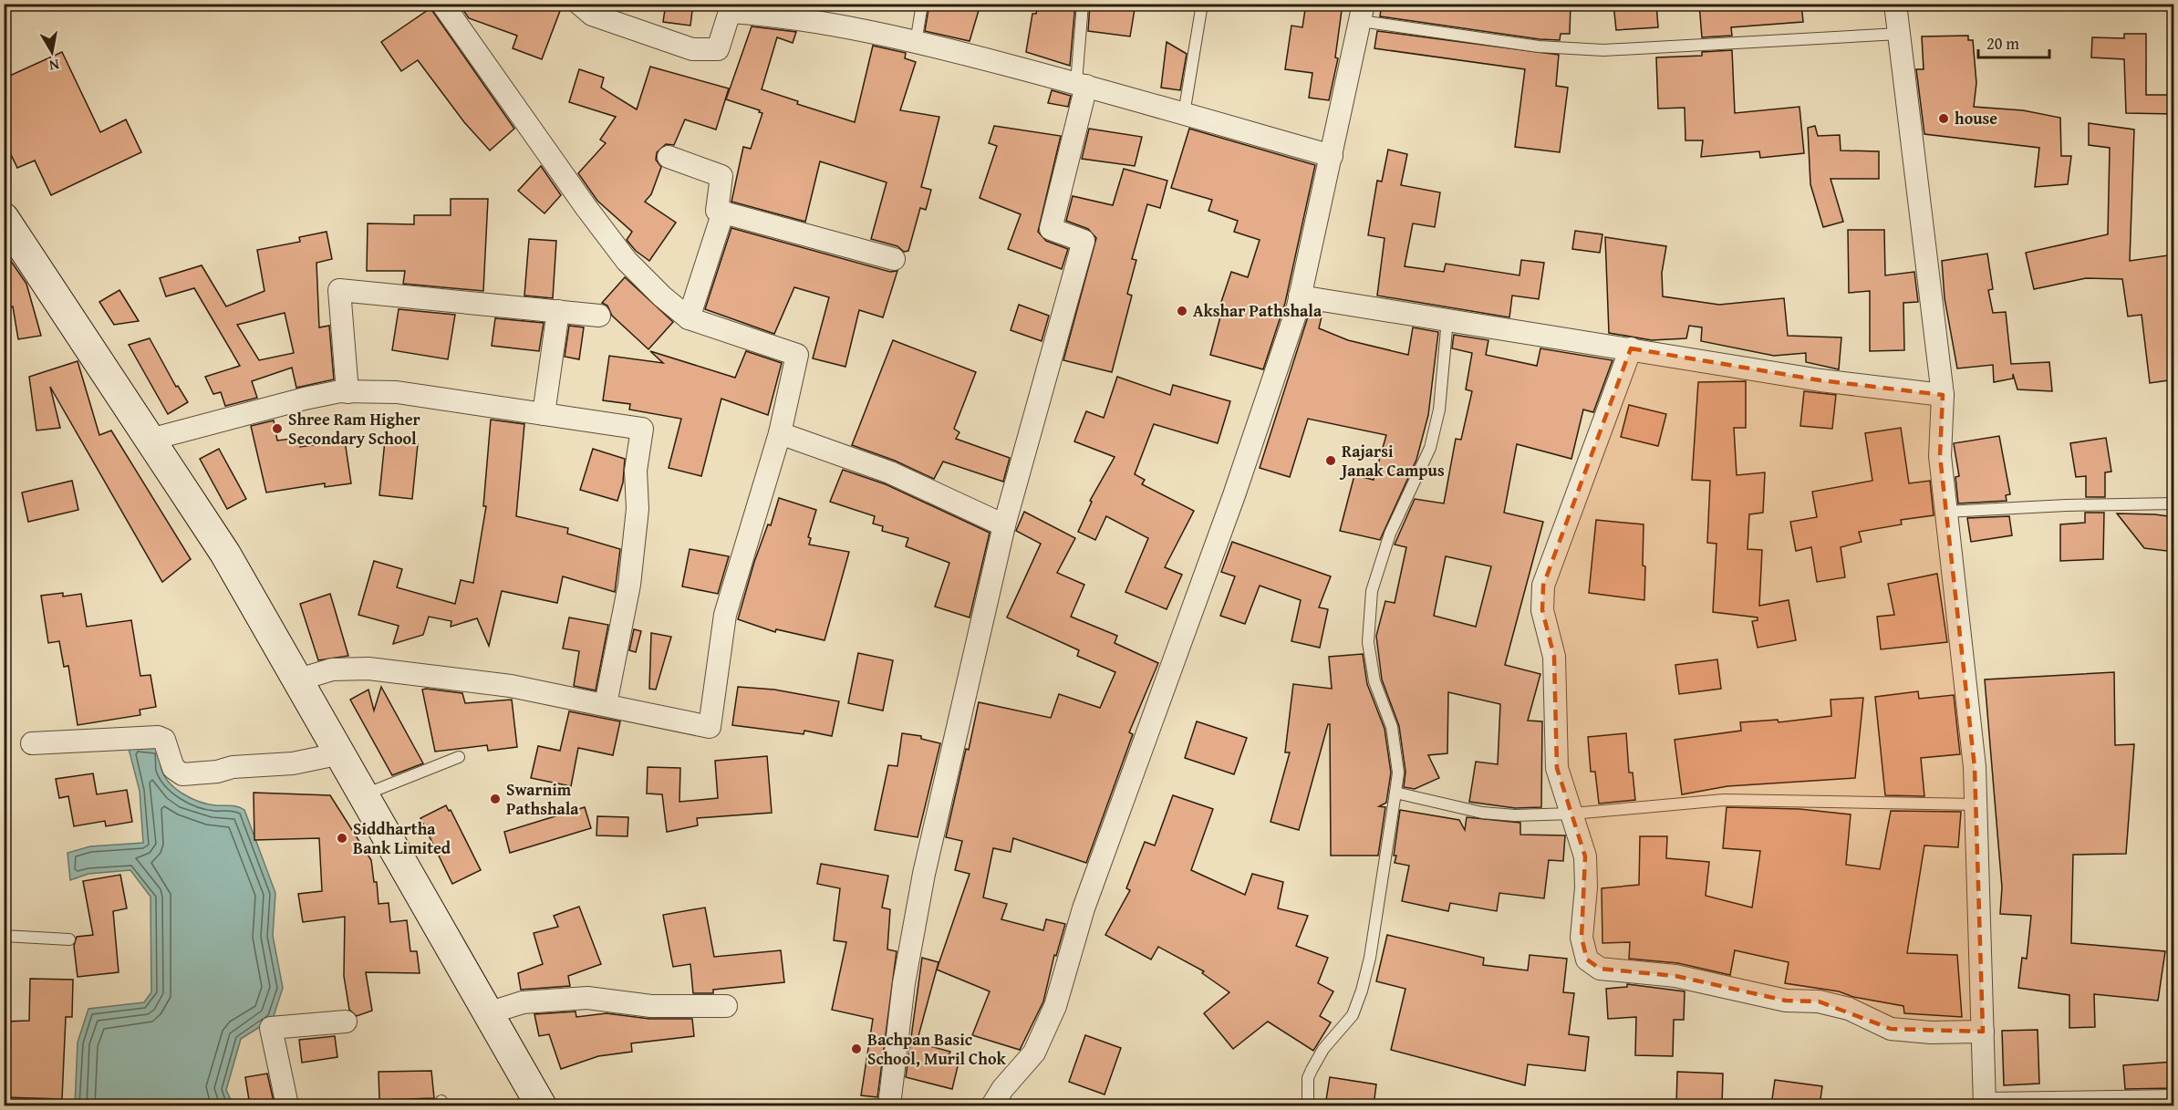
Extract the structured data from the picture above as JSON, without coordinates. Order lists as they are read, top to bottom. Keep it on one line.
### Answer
{"places":["house","Akshar Pathshala","Shree Ram Higher Secondary School","Rajarsi Janak Campus","Swarnim Pathshala","Siddhartha Bank Limited","Bachpan Basic School, Muril Chok"],"scale_bar":"20 m","north":"bottom"}
